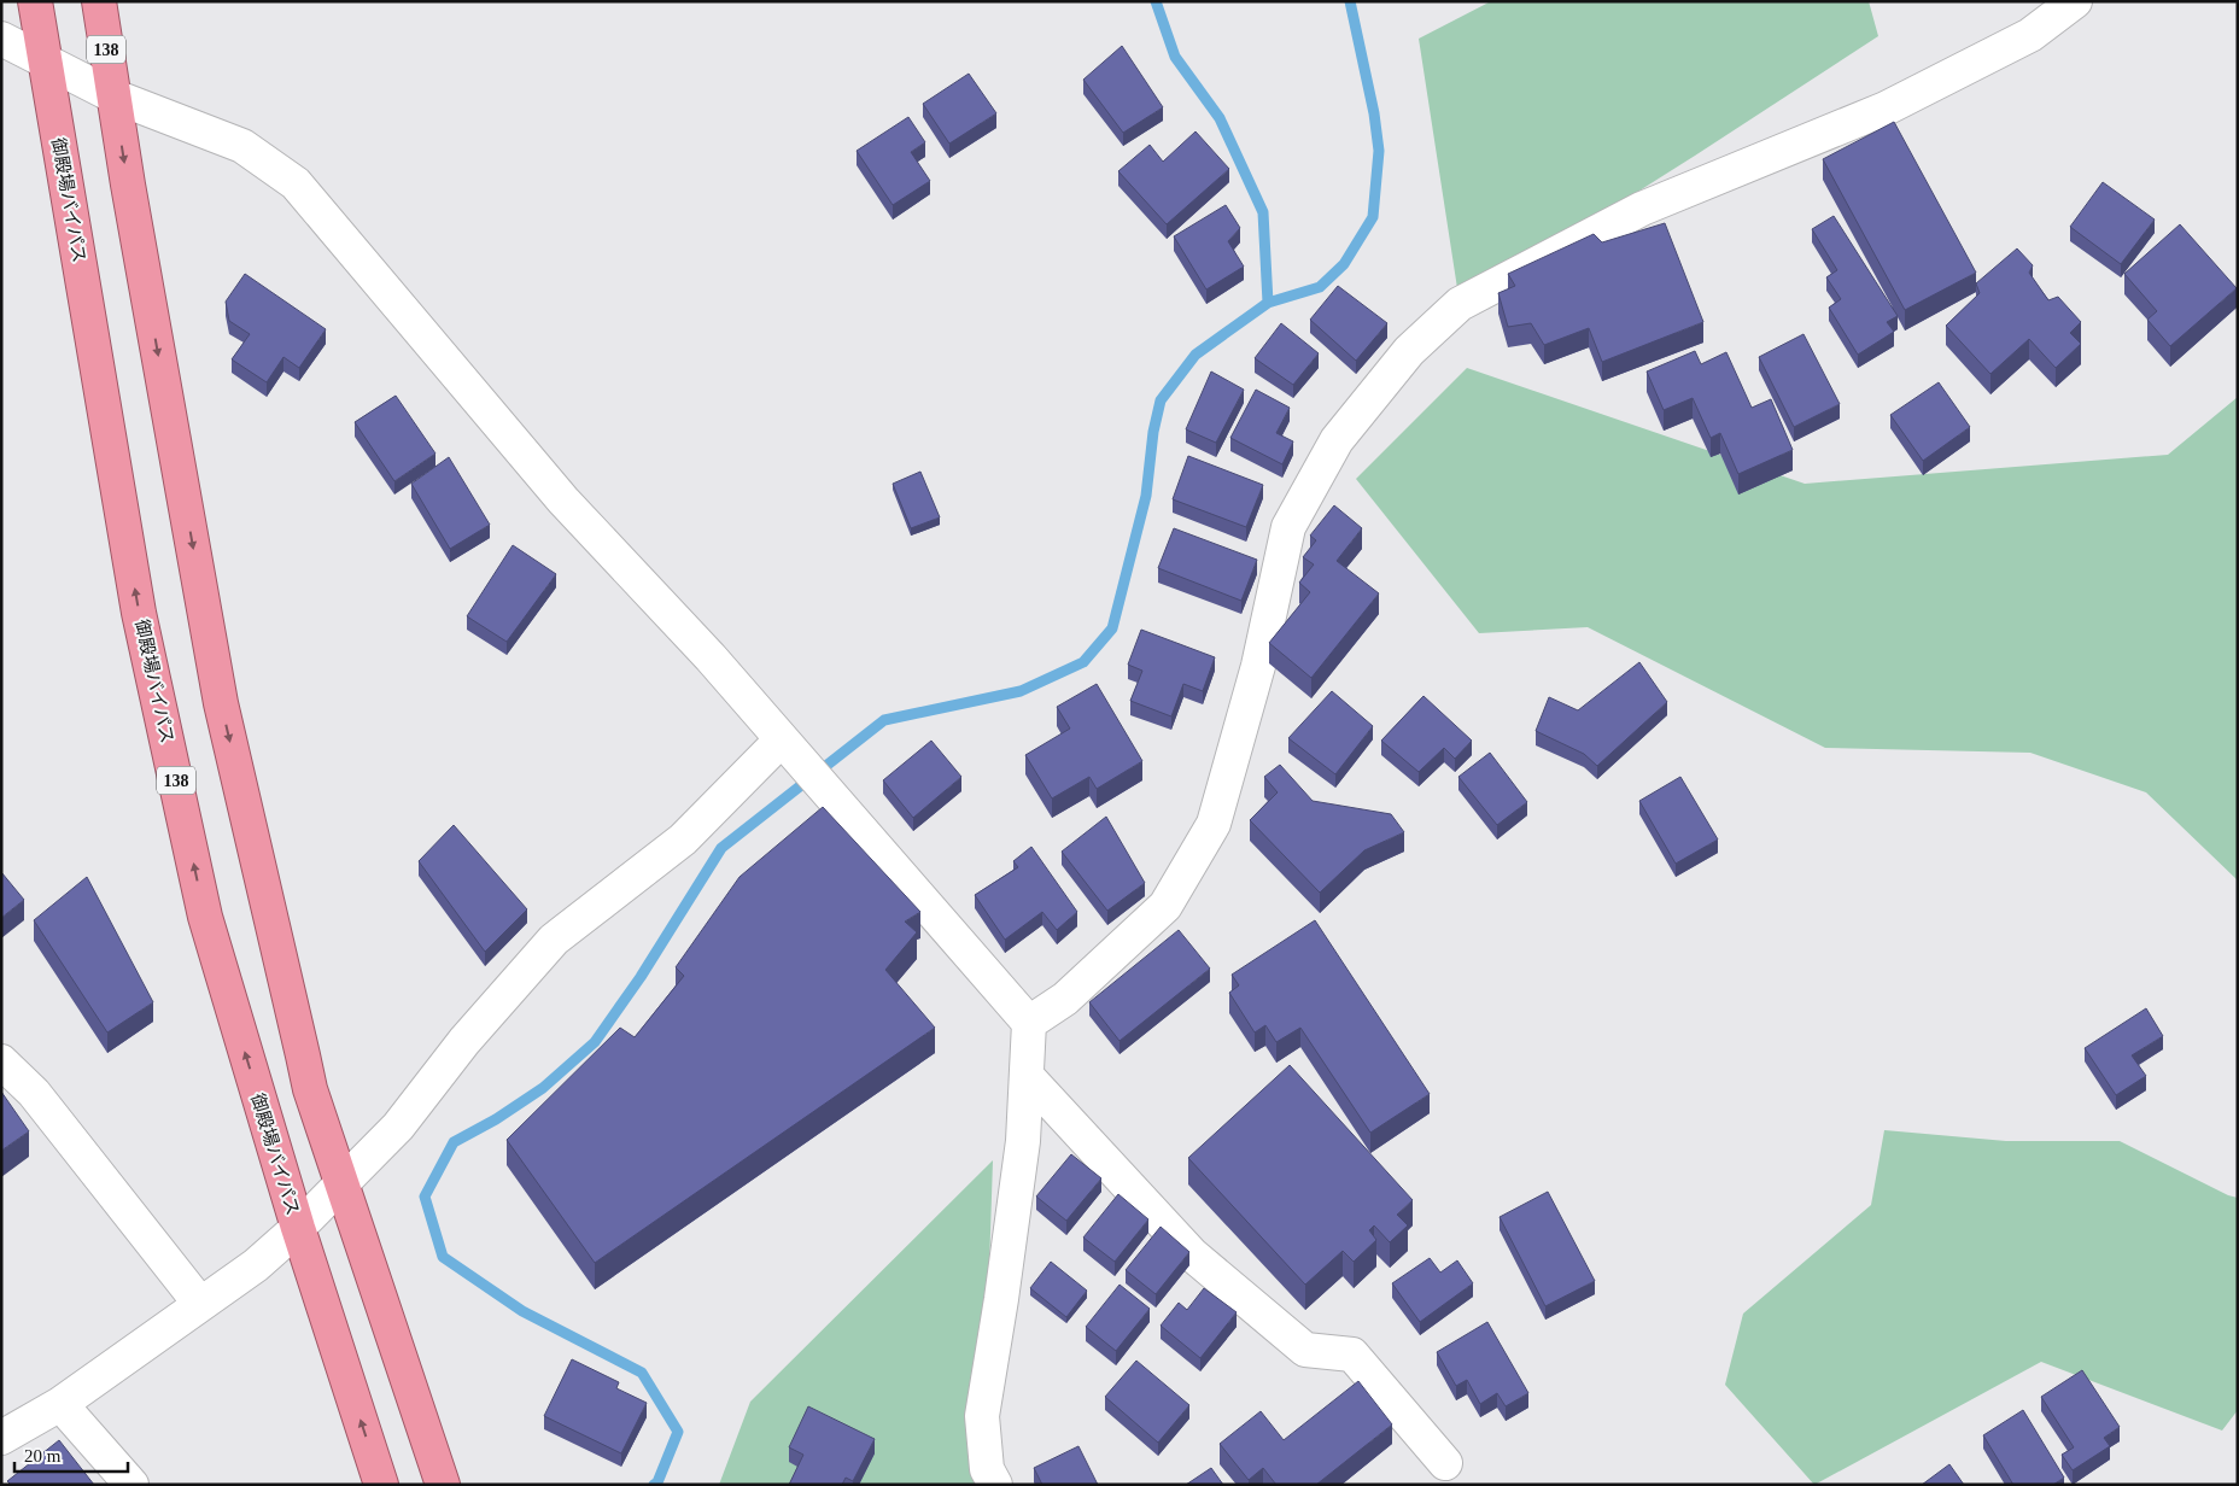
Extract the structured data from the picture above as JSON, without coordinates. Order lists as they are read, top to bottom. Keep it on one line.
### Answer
{"streets":{"highway":["138","御殿場バイパス"]},"scale_bar":"20 m"}
